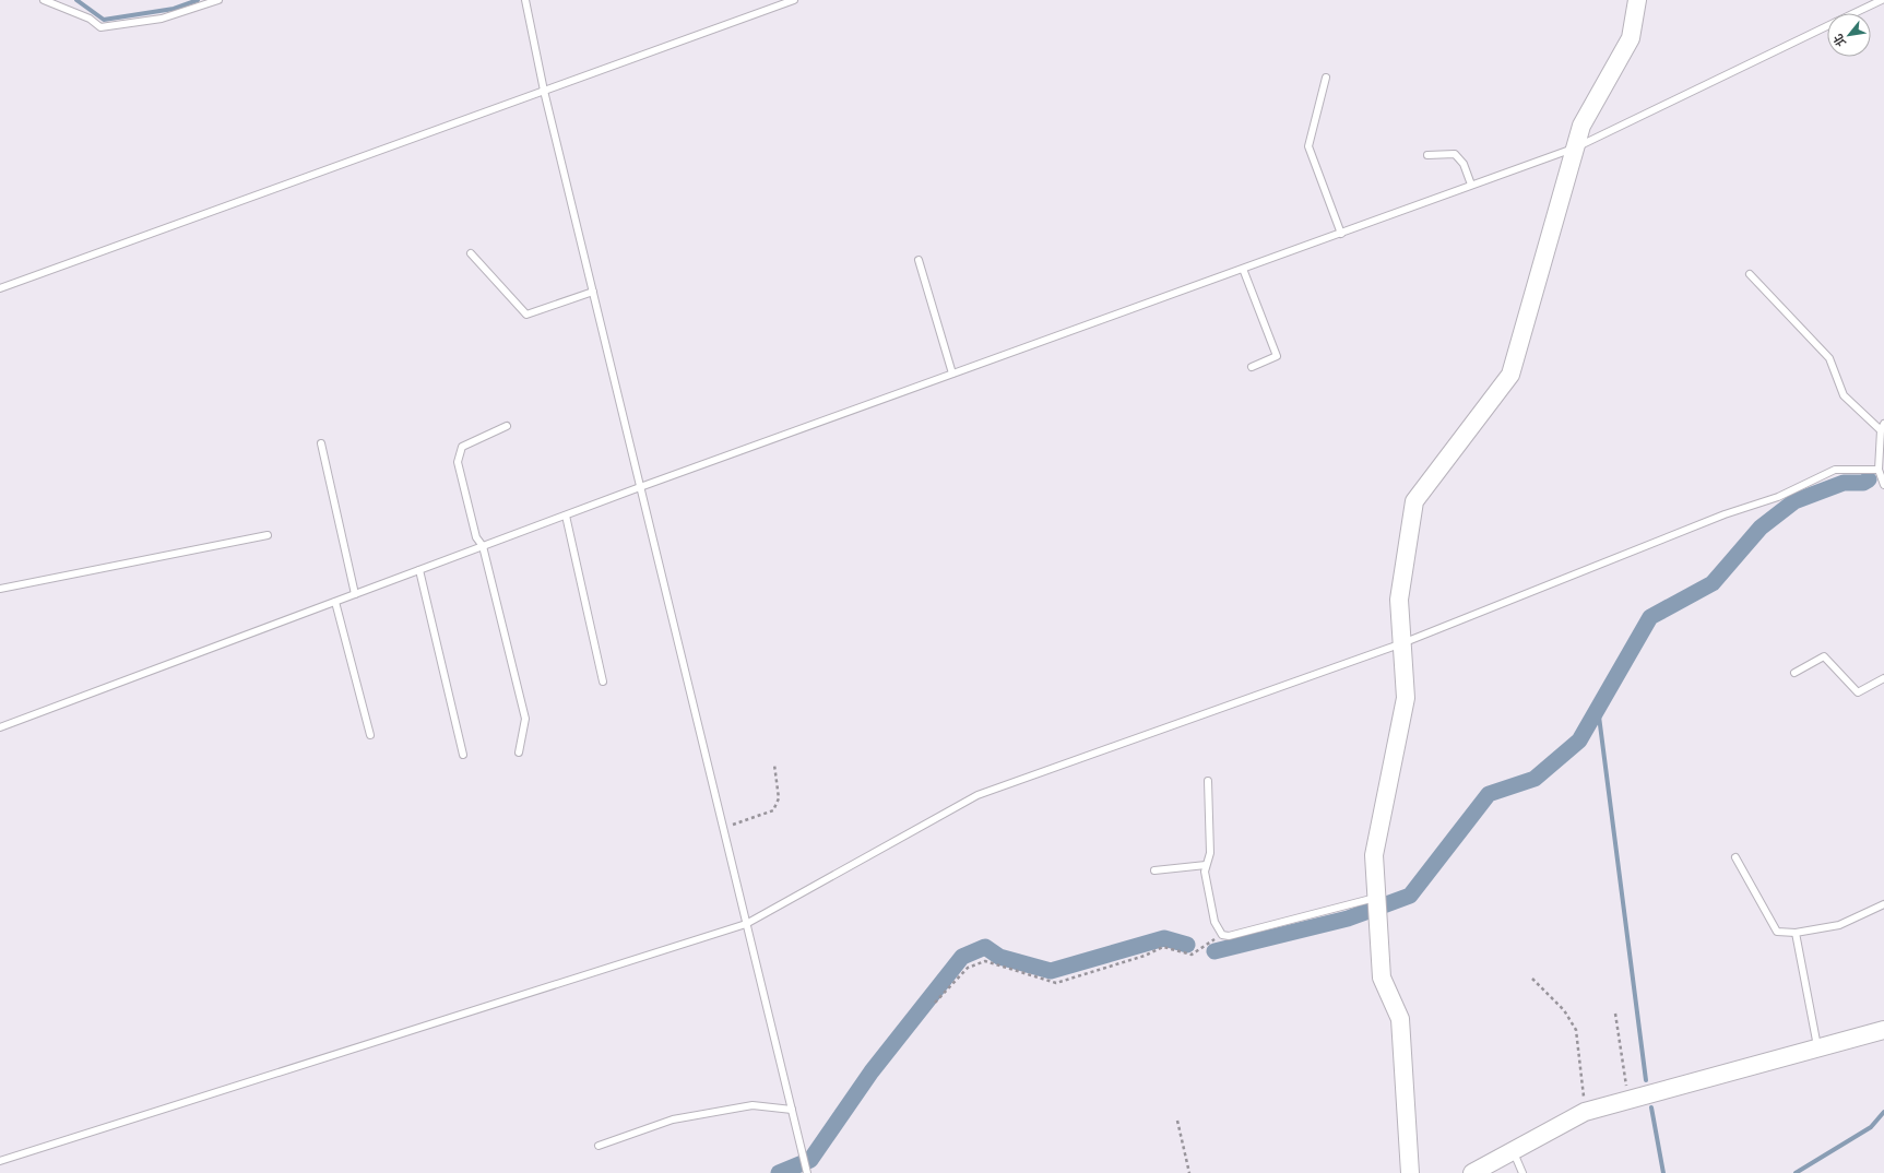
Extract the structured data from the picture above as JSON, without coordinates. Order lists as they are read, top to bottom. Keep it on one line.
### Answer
{"north":"bottom left"}
